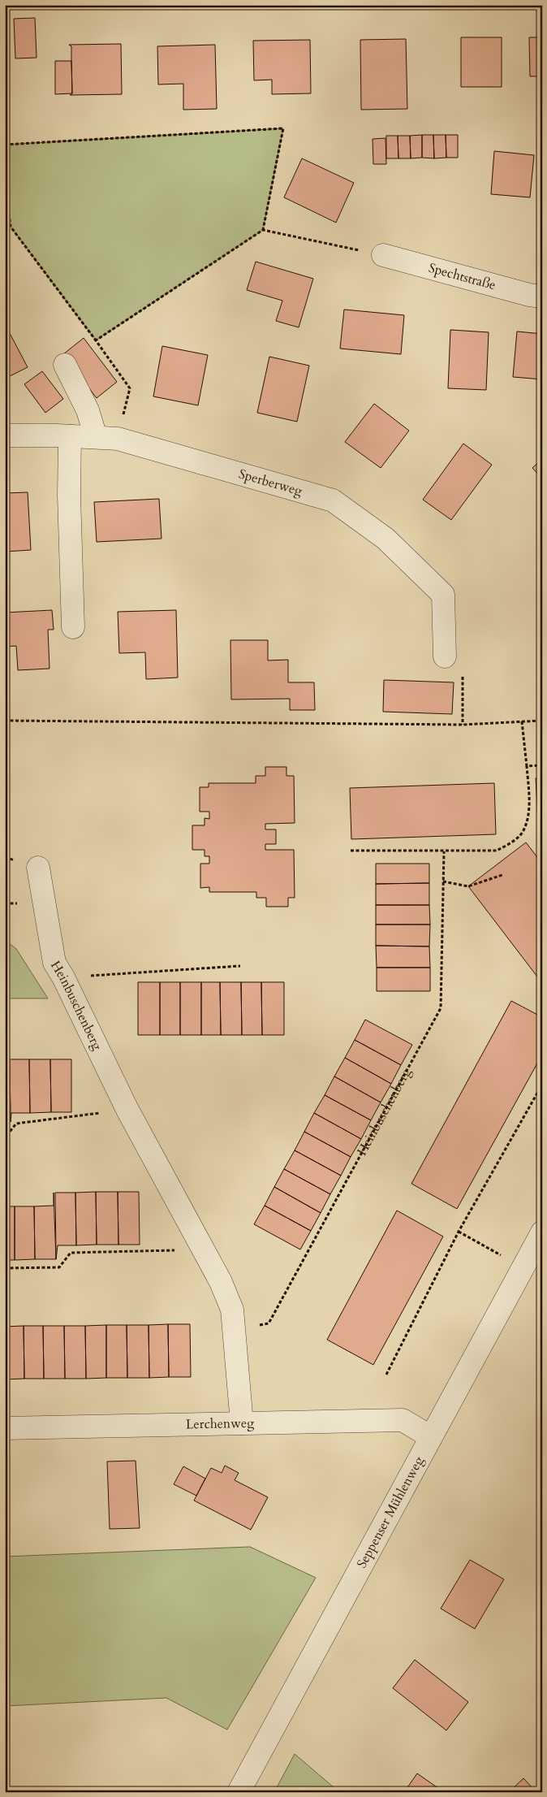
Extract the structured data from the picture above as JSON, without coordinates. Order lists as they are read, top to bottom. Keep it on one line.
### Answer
{"streets":{"street":["Spechtstraße","Sperberweg","Heinbuschenberg","Lerchenweg","Seppenser Mühlenweg"]},"crossings":[["Heinbuschenberg","Lerchenweg"],["Lerchenweg","Seppenser Mühlenweg"]]}
